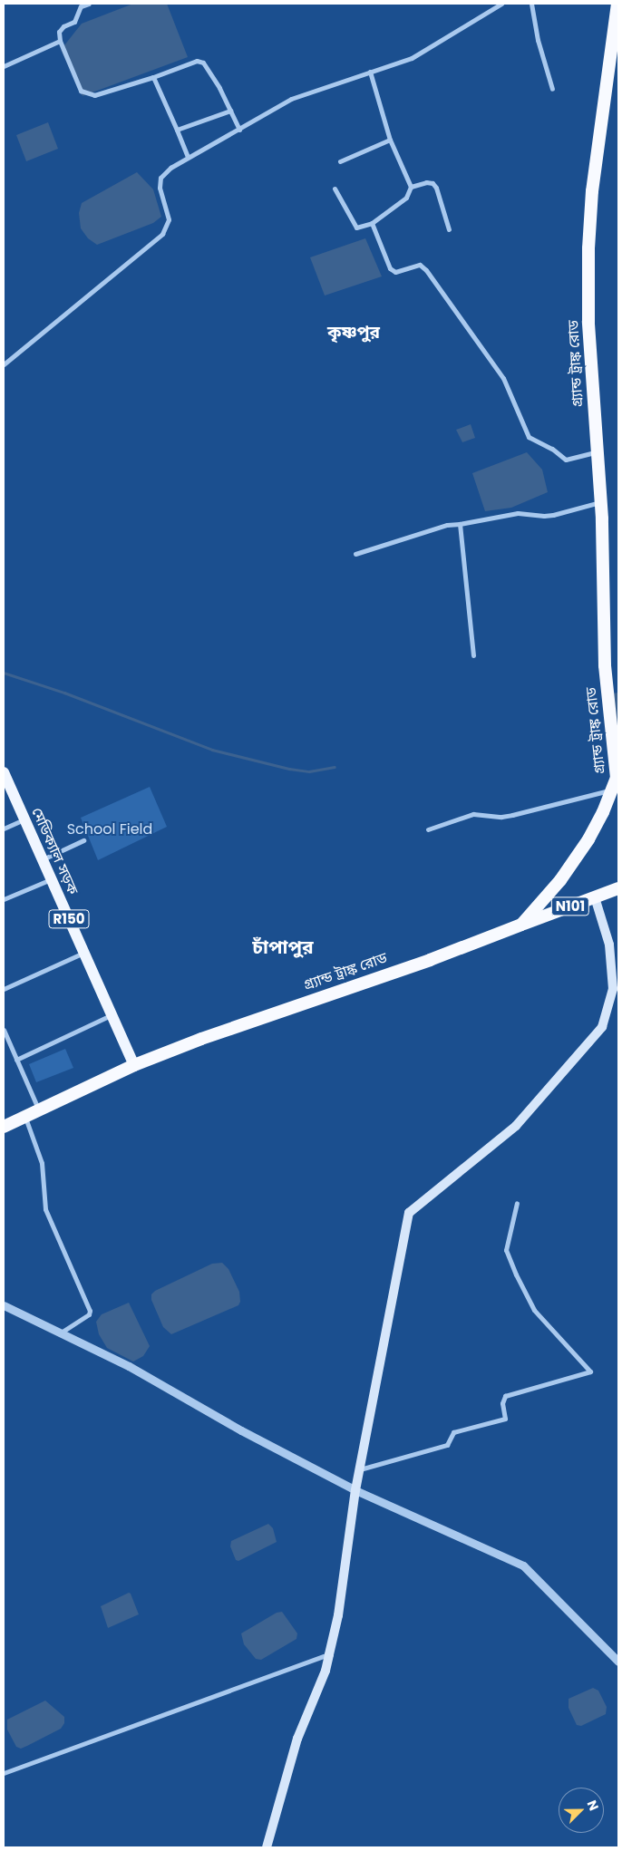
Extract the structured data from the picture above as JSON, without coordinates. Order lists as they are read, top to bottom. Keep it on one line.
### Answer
{"streets":{"highway":["গ্র্যান্ড ট্রাঙ্ক রোড","N101"],"main road":["মেডিক্যাল সড়ক","R150"]},"crossings":[["গ্র্যান্ড ট্রাঙ্ক রোড","মেডিক্যাল সড়ক"],["গ্র্যান্ড ট্রাঙ্ক রোড","N101"]],"districts":["কৃষ্ণপুর","চাঁপাপুর"],"parks":["School Field"],"north":"top right"}
